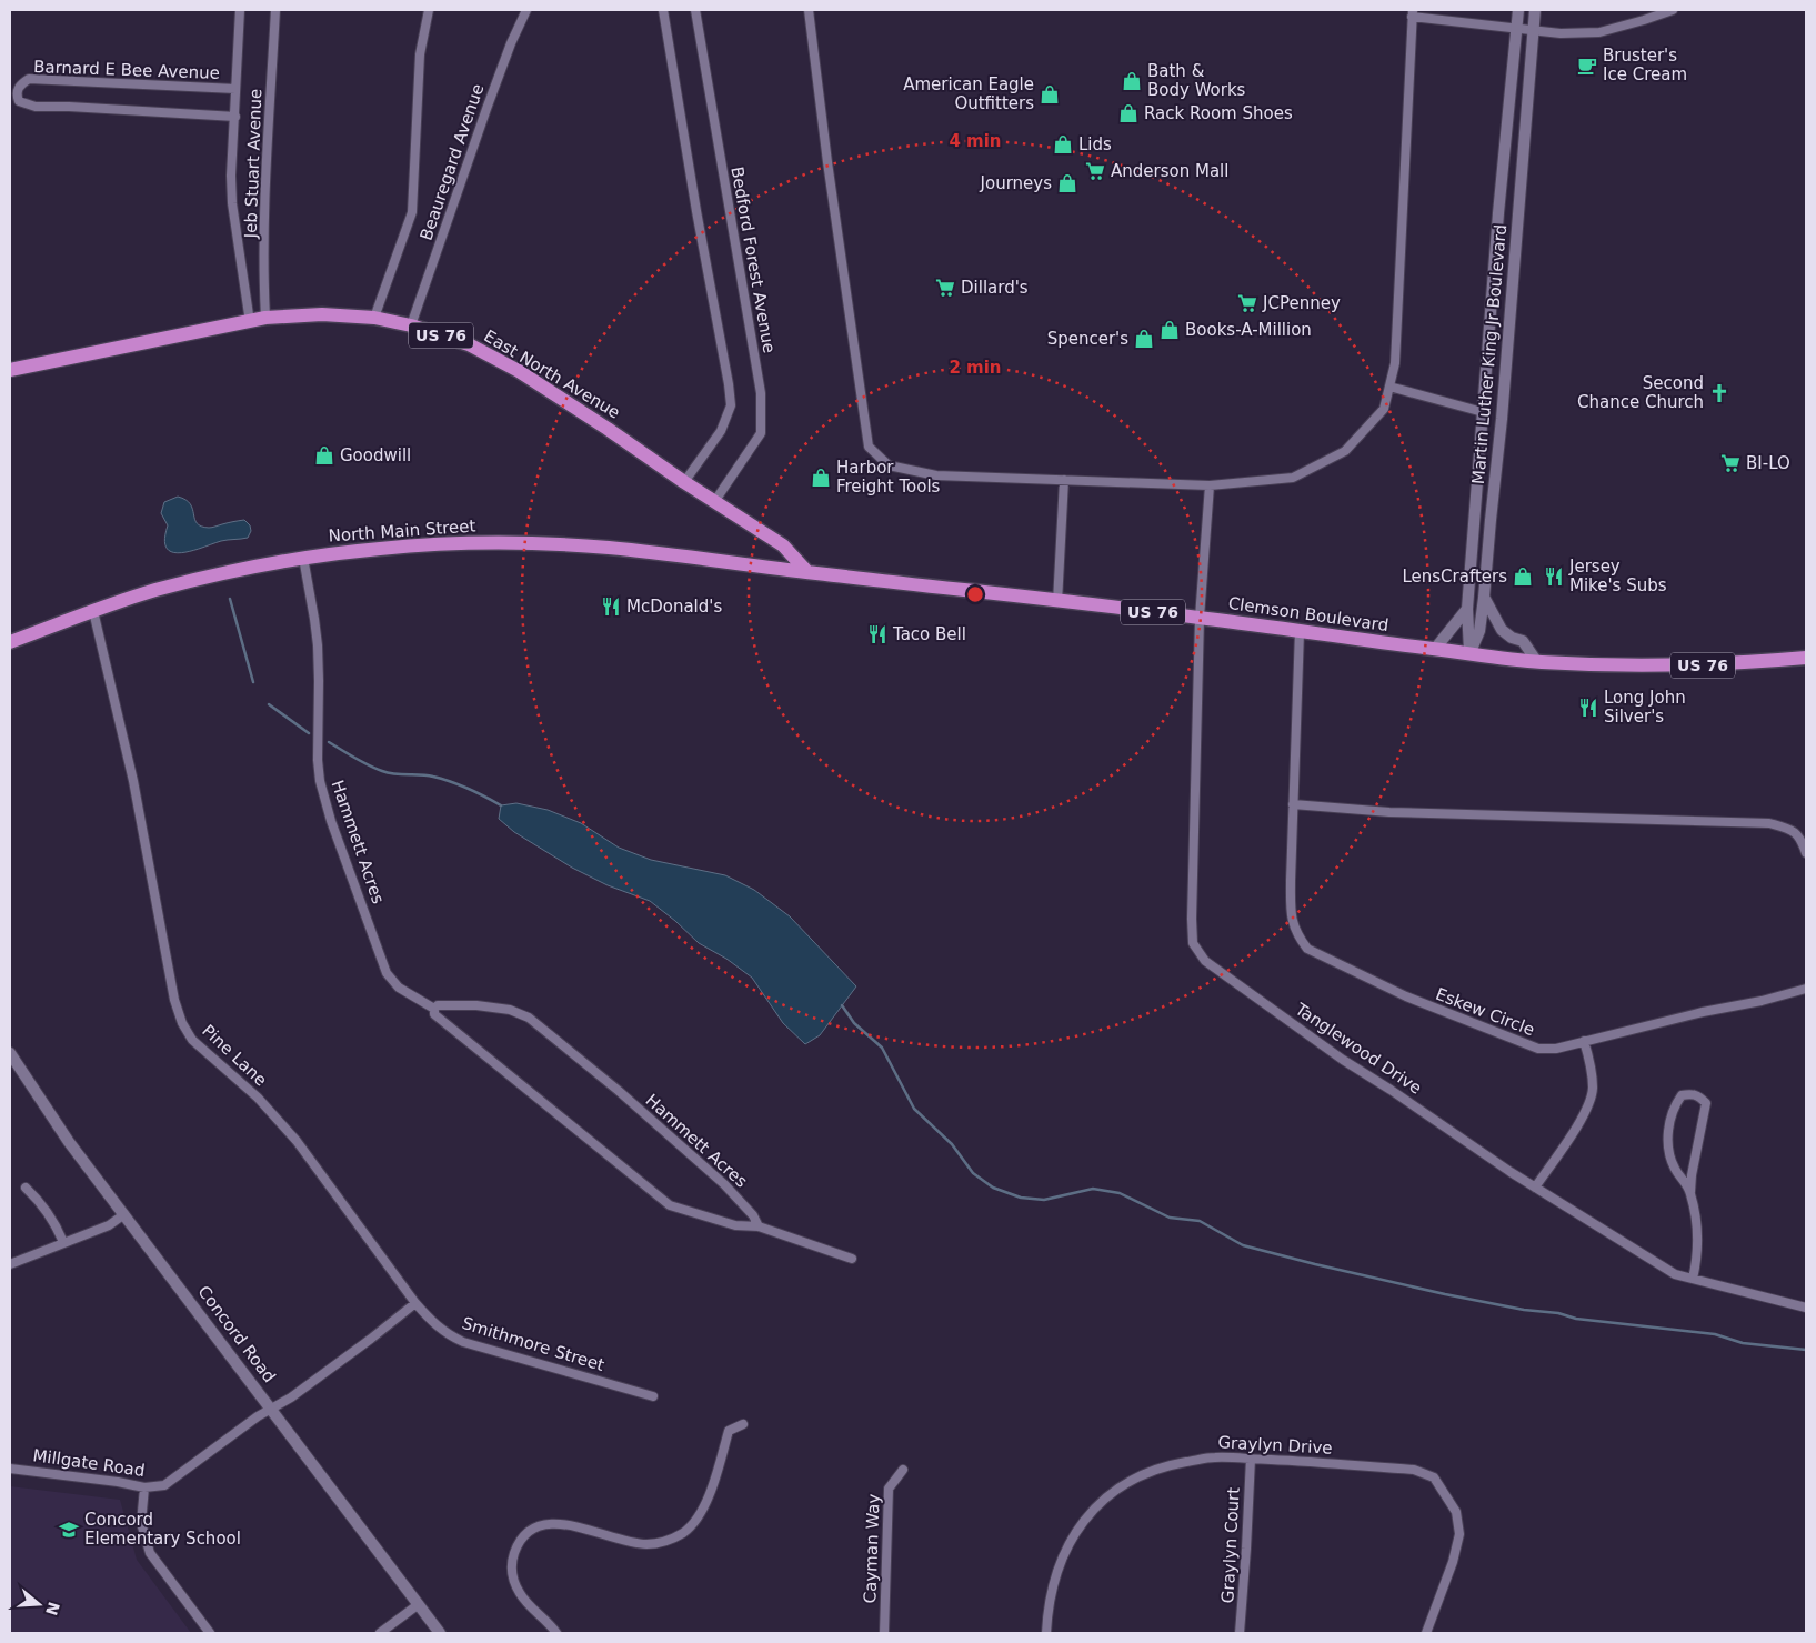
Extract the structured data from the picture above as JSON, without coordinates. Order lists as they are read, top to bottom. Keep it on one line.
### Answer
{"streets":{"main road":["US 76","East North Avenue","North Main Street","Clemson Boulevard"],"street":["Barnard E Bee Avenue","Beauregard Avenue","Jeb Stuart Avenue","Bedford Forest Avenue","Martin Luther King Jr Boulevard","Hammett Acres","Eskew Circle","Tanglewood Drive","Pine Lane","Concord Road","Smithmore Street","Graylyn Drive","Millgate Road","Graylyn Court","Cayman Way"]},"crossings":[["Barnard E Bee Avenue","Jeb Stuart Avenue"],["Beauregard Avenue","East North Avenue"],["Jeb Stuart Avenue","East North Avenue"],["Bedford Forest Avenue","East North Avenue"],["Martin Luther King Jr Boulevard","Clemson Boulevard"],["East North Avenue","North Main Street"],["East North Avenue","Clemson Boulevard"],["North Main Street","Clemson Boulevard"],["North Main Street","Hammett Acres"],["North Main Street","Pine Lane"],["Clemson Boulevard","Eskew Circle"],["Clemson Boulevard","Tanglewood Drive"],["Pine Lane","Smithmore Street"],["Concord Road","Millgate Road"],["Graylyn Drive","Graylyn Court"]],"places":{"cafe":["Bruster's Ice Cream"],"shop":["Bath & Body Works","American Eagle Outfitters","Rack Room Shoes","Lids","Journeys","Books-A-Million","Spencer's","Goodwill","Harbor Freight Tools","LensCrafters"],"supermarket":["Anderson Mall","Dillard's","JCPenney","BI-LO"],"church":["Second Chance Church"],"restaurant":["Jersey Mike's Subs","McDonald's","Taco Bell","Long John Silver's"],"school or university":["Concord Elementary School"]},"north":"right","rings":["4 min","2 min"]}
